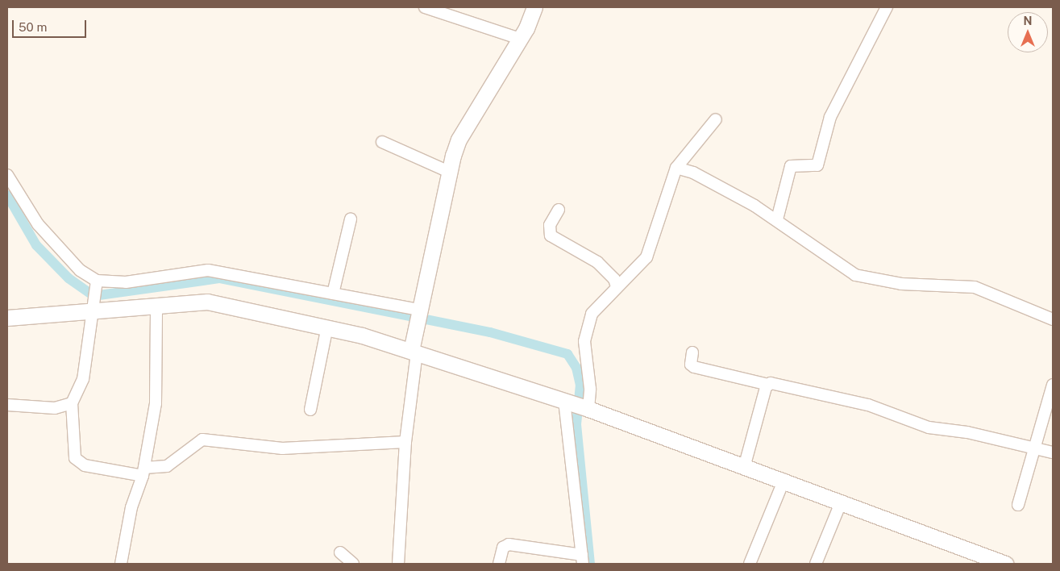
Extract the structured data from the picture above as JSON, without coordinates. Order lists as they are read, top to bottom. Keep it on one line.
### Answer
{"scale_bar":"50 m","north":"top"}
